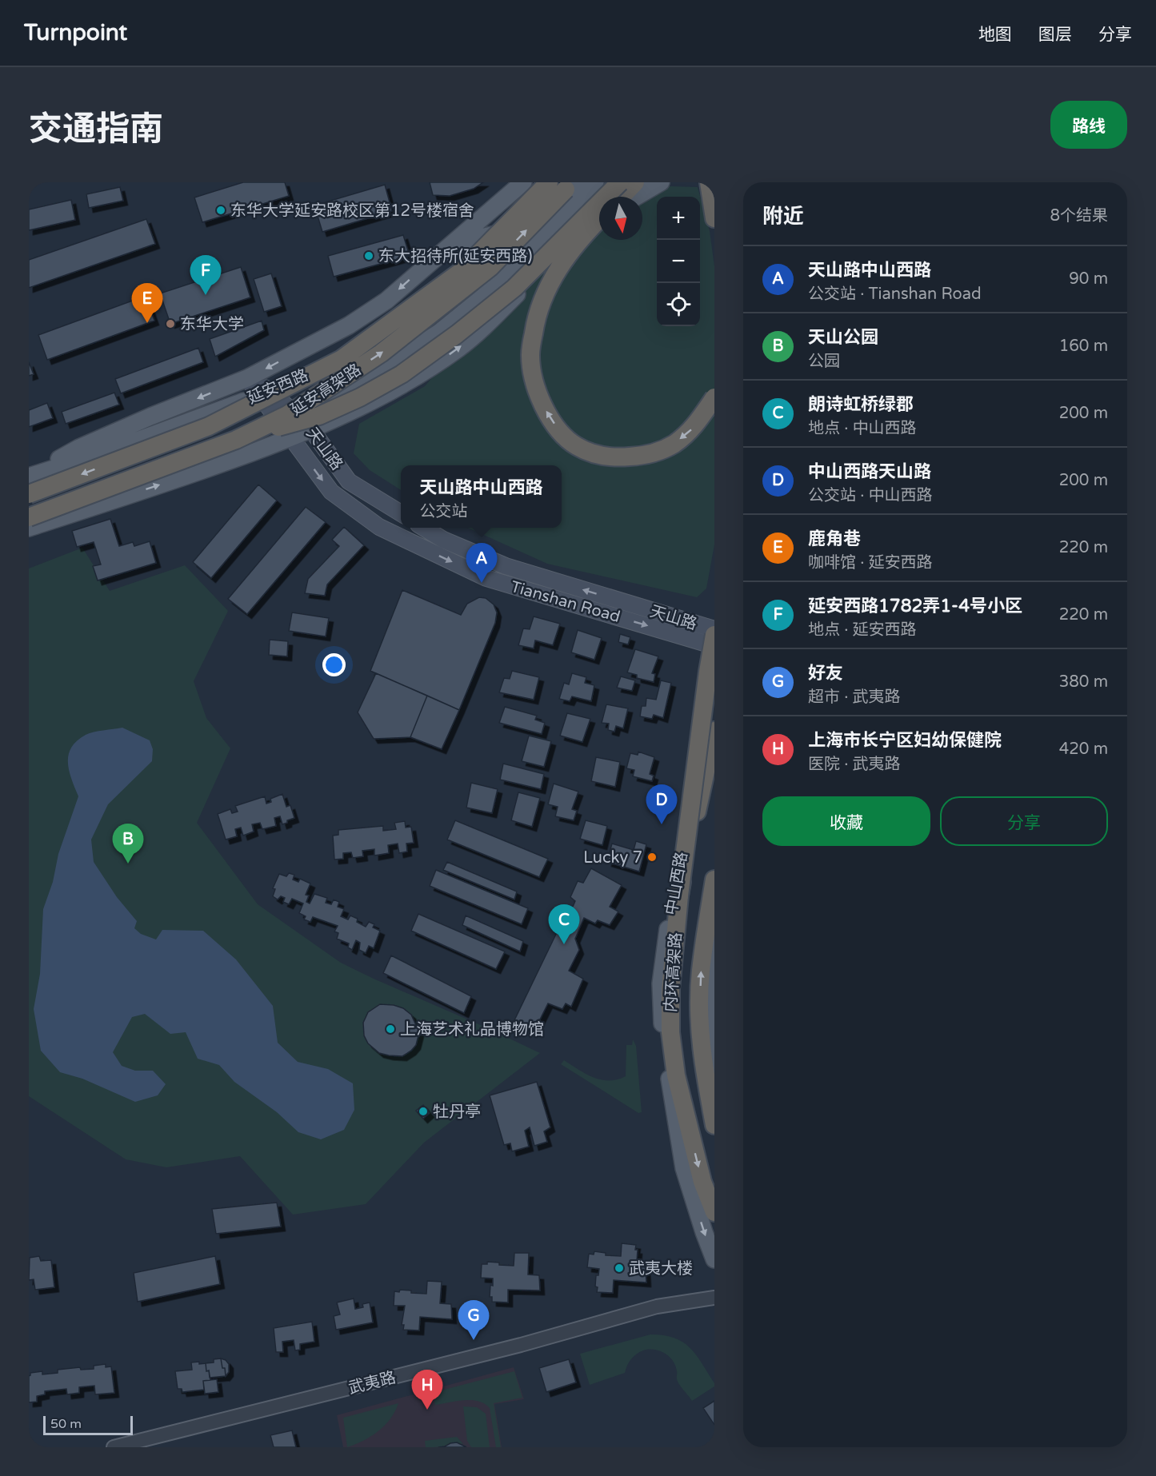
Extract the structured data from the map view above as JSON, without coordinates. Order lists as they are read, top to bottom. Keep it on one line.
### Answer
{"streets":{"highway":["延安高架路","内环高架路"],"main road":["延安西路","天山路","Tianshan Road","中山西路"],"street":["武夷路"]},"crossings":[["延安西路","延安高架路"],["延安西路","天山路"],["延安西路","Tianshan Road"],["天山路","Tianshan Road"]],"one_way":["天山路","Tianshan Road","中山西路"],"places":["东华大学延安路校区第12号楼宿舍","东大招待所(延安西路)","东华大学","Lucky 7","上海艺术礼品博物馆","牡丹亭","武夷大楼"],"scale_bar":"50 m","north":"bottom","page":{"header":"Turnpoint","nav":["地图","图层","分享"],"title":"交通指南","buttons":["路线",["收藏","分享"]],"heading":["附近","8个结果"],"map_buttons":["+","−"],"list":[{"mark":"A","name":"天山路中山西路","note":"公交站 · Tianshan Road","value":"90 m"},{"mark":"B","name":"天山公园","note":"公园","value":"160 m"},{"mark":"C","name":"朗诗虹桥绿郡","note":"地点 · 中山西路","value":"200 m"},{"mark":"D","name":"中山西路天山路","note":"公交站 · 中山西路","value":"200 m"},{"mark":"E","name":"鹿角巷","note":"咖啡馆 · 延安西路","value":"220 m"},{"mark":"F","name":"延安西路1782弄1-4号小区","note":"地点 · 延安西路","value":"220 m"},{"mark":"G","name":"好友","note":"超市 · 武夷路","value":"380 m"},{"mark":"H","name":"上海市长宁区妇幼保健院","note":"医院 · 武夷路","value":"420 m"}],"pins":["F","E","A","D","B","C","G","H"],"popup":["天山路中山西路","公交站"],"scale":"50 m"}}
